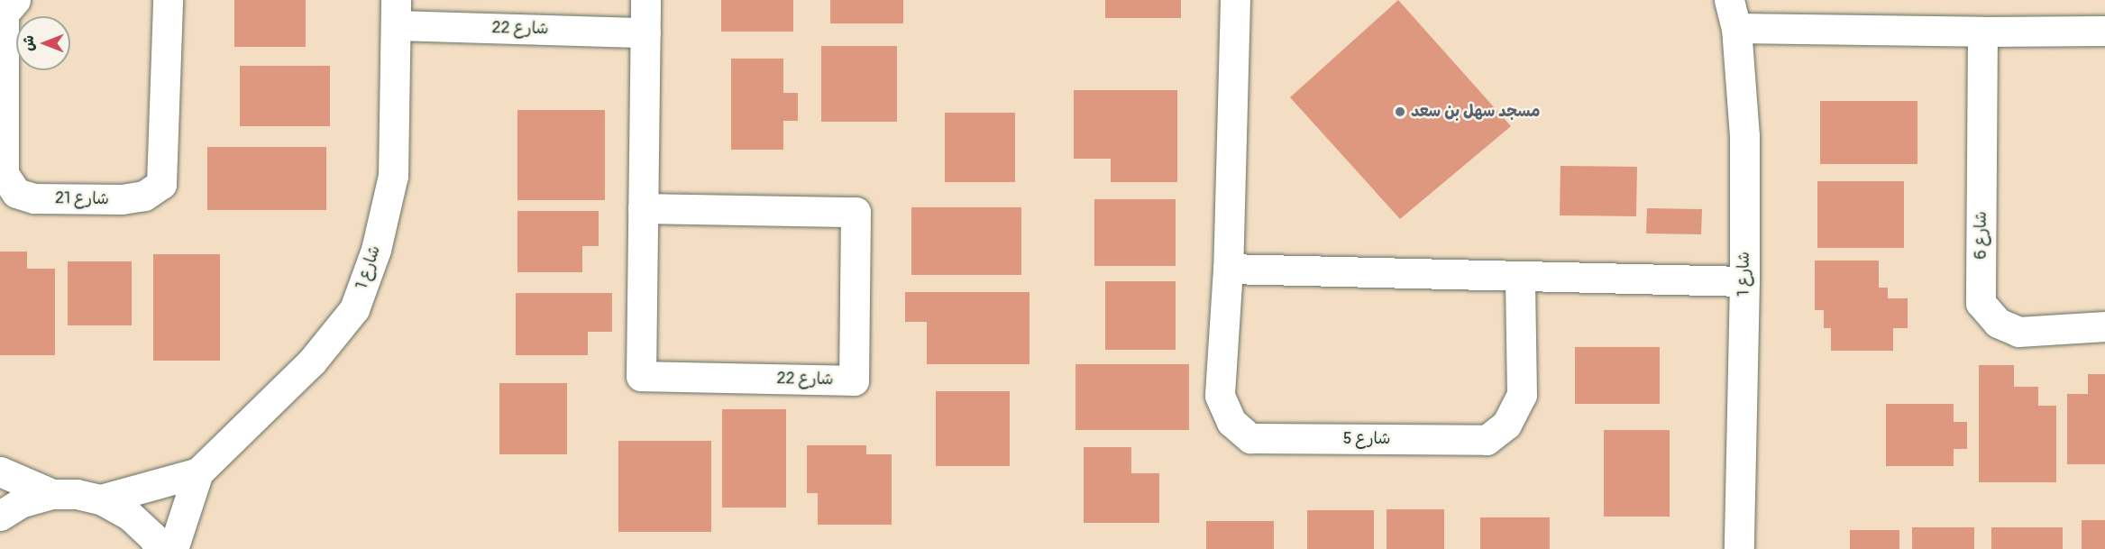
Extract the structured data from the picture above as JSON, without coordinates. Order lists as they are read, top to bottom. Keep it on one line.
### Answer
{"streets":{"street":["شارع 22","شارع 21","شارع 6","شارع 1","شارع 5"]},"crossings":[["شارع 22","شارع 1"]],"places":["مسجد سهل بن سعد"],"north":"left"}
